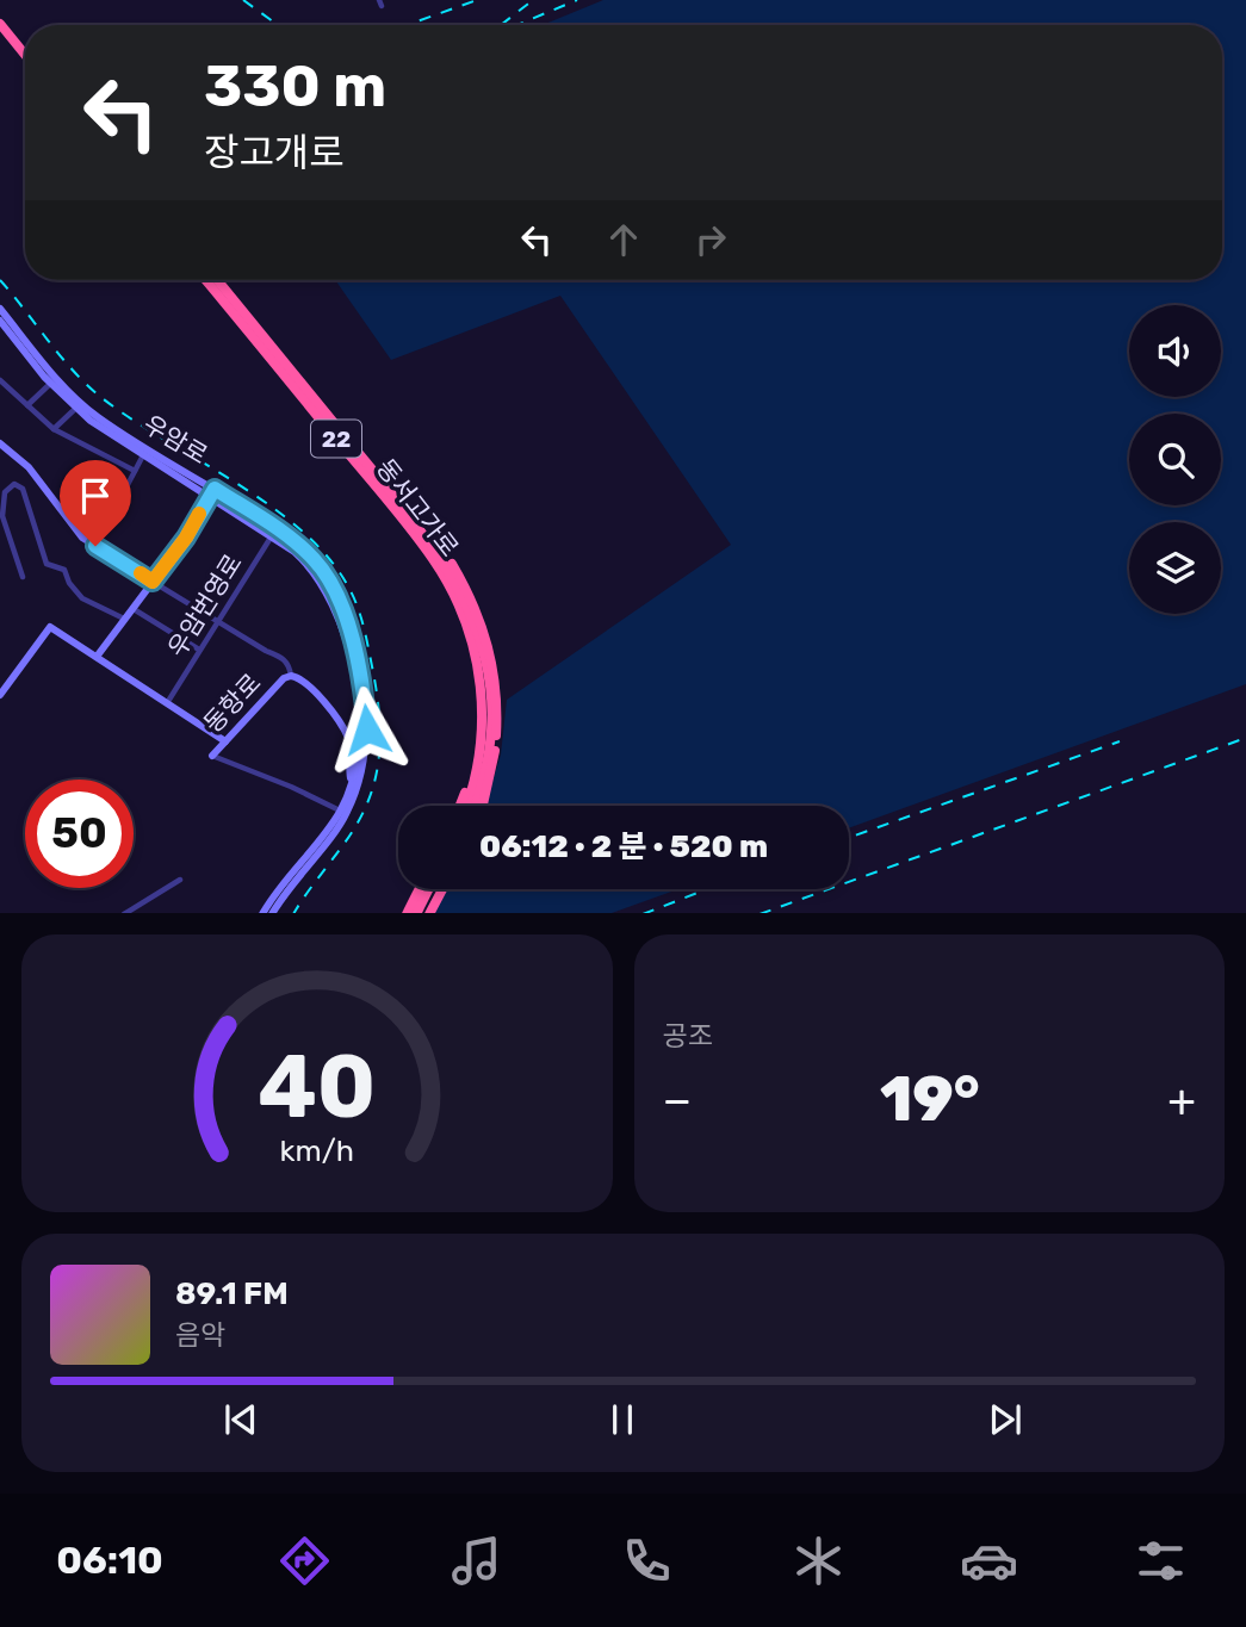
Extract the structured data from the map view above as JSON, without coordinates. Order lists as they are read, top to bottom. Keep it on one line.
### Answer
{"streets":{"highway":["22","동서고가로"],"main road":["우암로","동항로"],"street":["우암번영로"]},"crossings":[["우암로","우암번영로"],["우암로","동항로"]],"page":{"turn":["330 m","장고개로"],"limit":"50","trip":"06:12 · 2 분 · 520 m","tile":"공조","heat":["−","19°","+"],"song":["89.1 FM","음악"],"tabs":"06:10","gauge":["40","km/h"]}}
